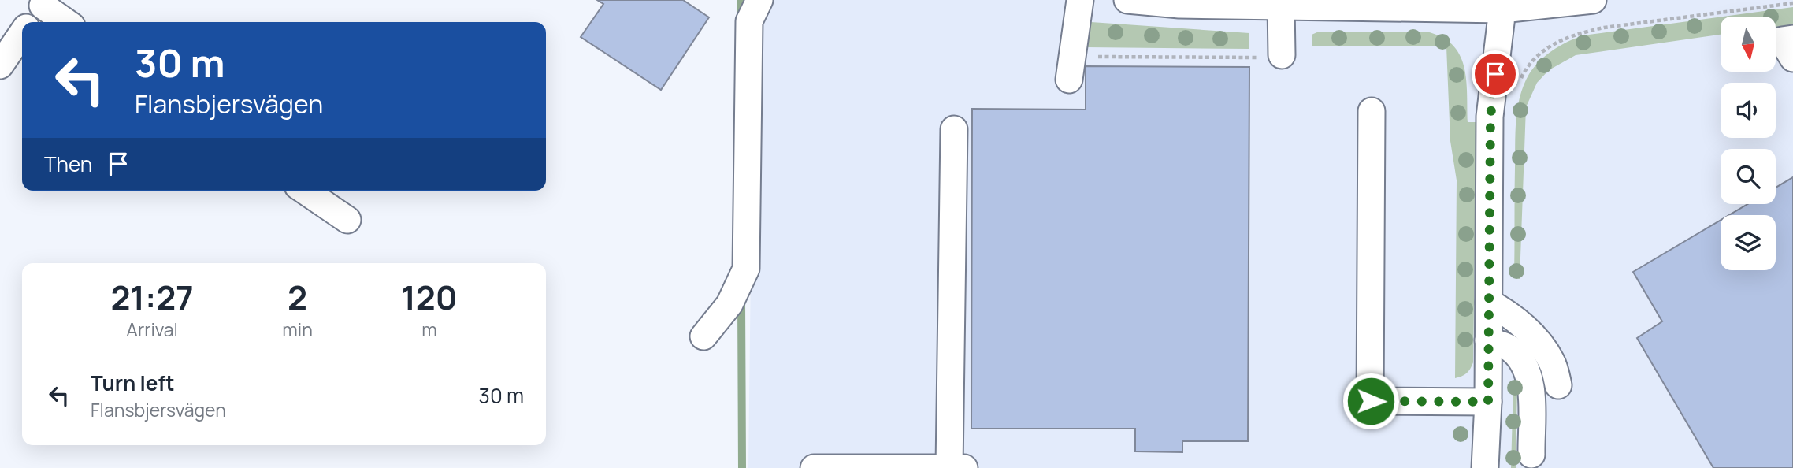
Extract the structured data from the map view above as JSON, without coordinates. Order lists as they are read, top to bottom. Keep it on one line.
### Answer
{"north":"bottom","page":{"turn":["30 m","Flansbjersvägen"],"then":"Then","eta":["21:27","Arrival","2","min","120","m"],"list":[{"name":"Turn left","note":"Flansbjersvägen","value":"30 m"}]}}
